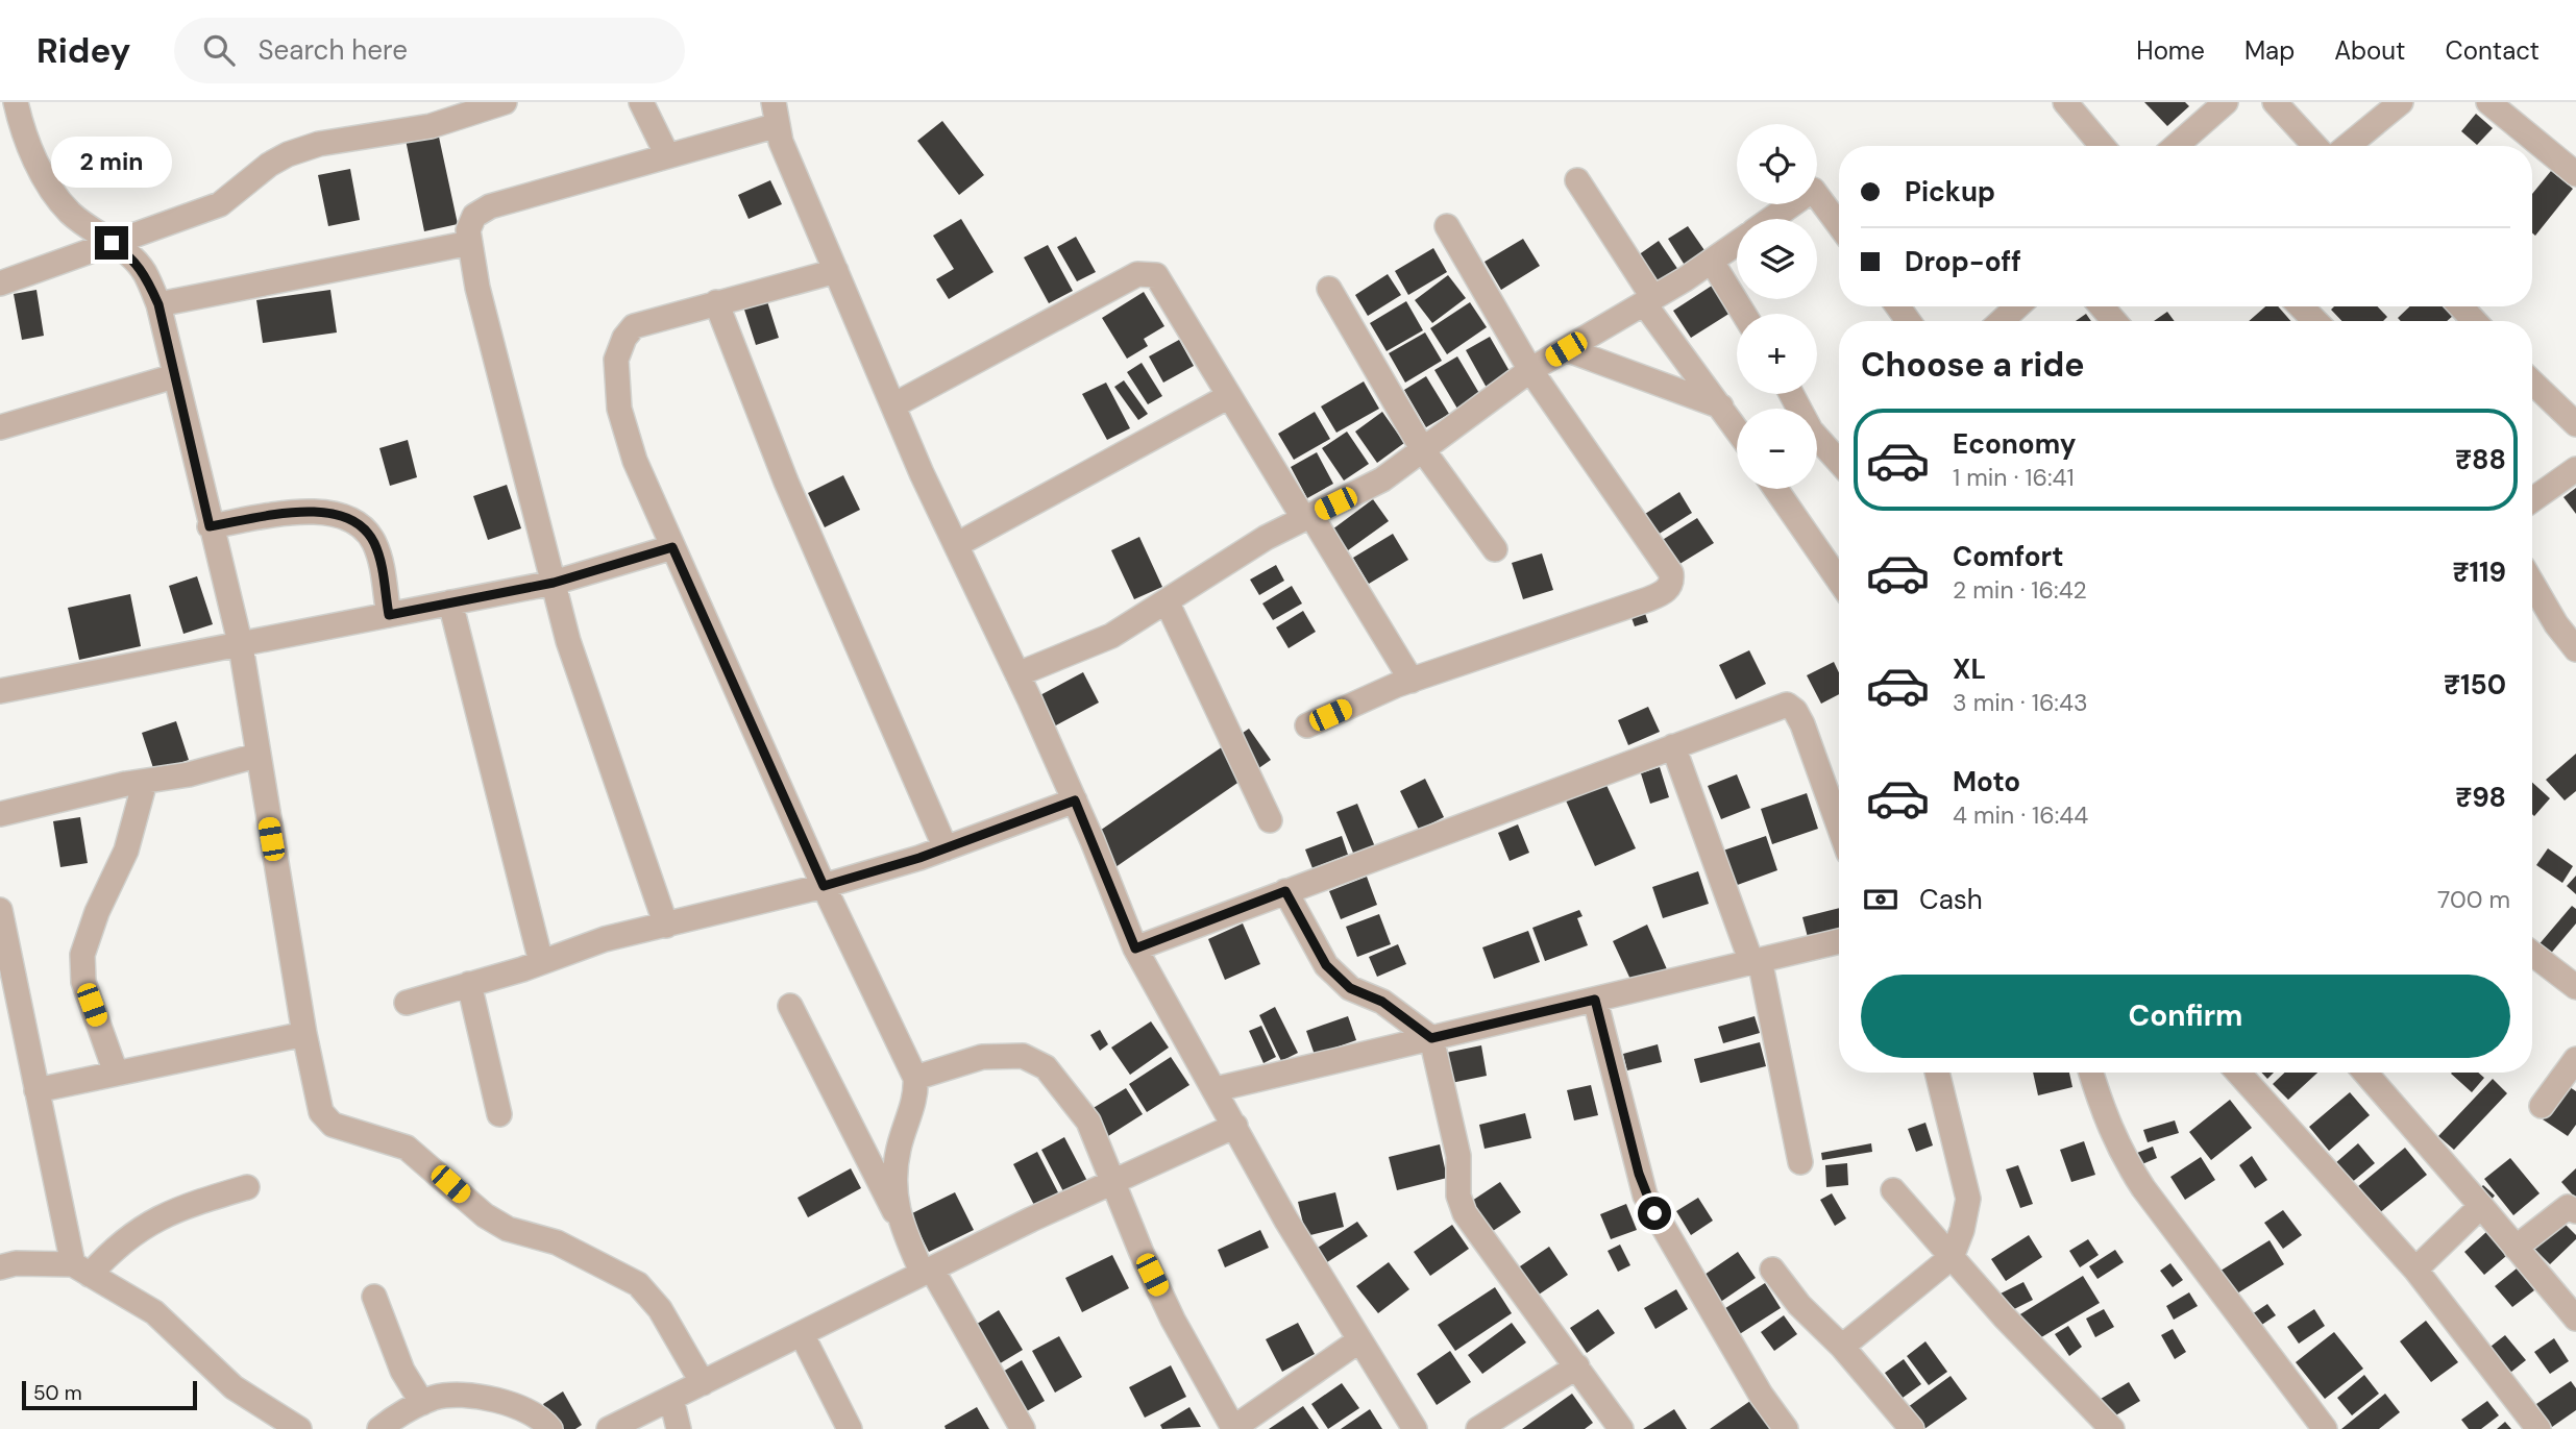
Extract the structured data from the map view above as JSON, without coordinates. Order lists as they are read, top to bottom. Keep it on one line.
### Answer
{"scale_bar":"50 m","page":{"header":"Ridey","search":"Search here","nav":["Home","Map","About","Contact"],"map_buttons":["+","−"],"bubble":"2 min","banner":["Pickup","Drop-off"],"heading":"Choose a ride","list":[{"name":"Economy","note":"1 min · 16:41","value":"₹88"},{"name":"Comfort","note":"2 min · 16:42","value":"₹119"},{"name":"XL","note":"3 min · 16:43","value":"₹150"},{"name":"Moto","note":"4 min · 16:44","value":"₹98"}],"pay":["Cash","700 m"],"buttons":"Confirm","scale":"50 m"}}
